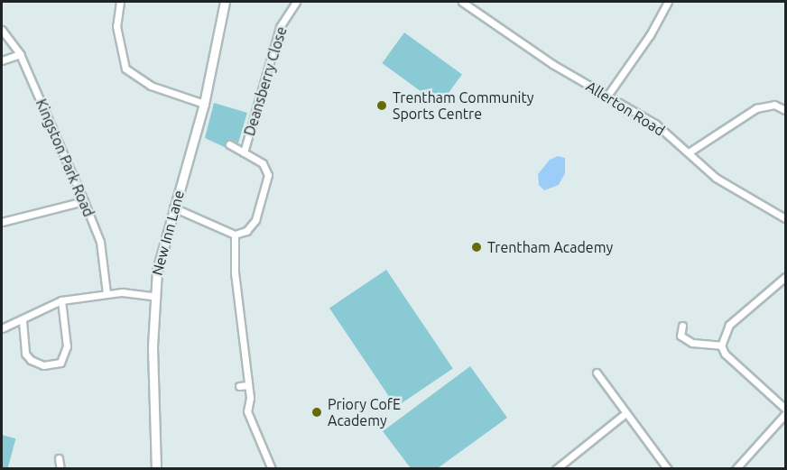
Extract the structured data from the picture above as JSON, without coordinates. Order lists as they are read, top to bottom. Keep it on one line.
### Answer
{"streets":{"street":["Deansberry Close","Allerton Road","Kingston Park Road","New Inn Lane"]},"places":["Trentham Community Sports Centre","Trentham Academy","Priory CofE Academy"]}
